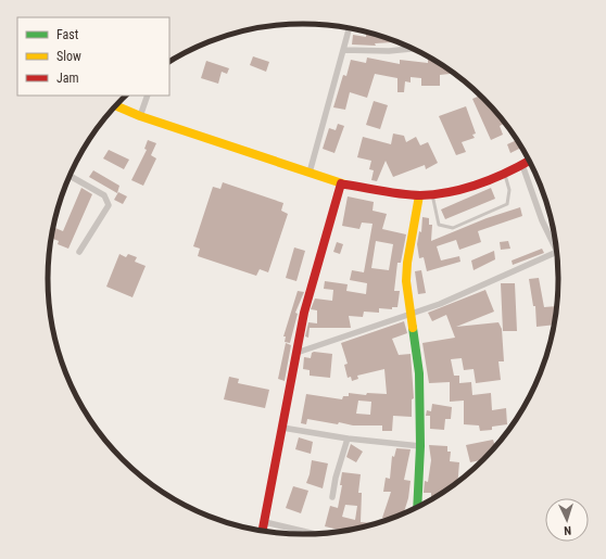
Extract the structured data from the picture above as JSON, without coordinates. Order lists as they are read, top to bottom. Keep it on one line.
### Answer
{"legend":["Fast","Slow","Jam"],"north":"bottom"}
